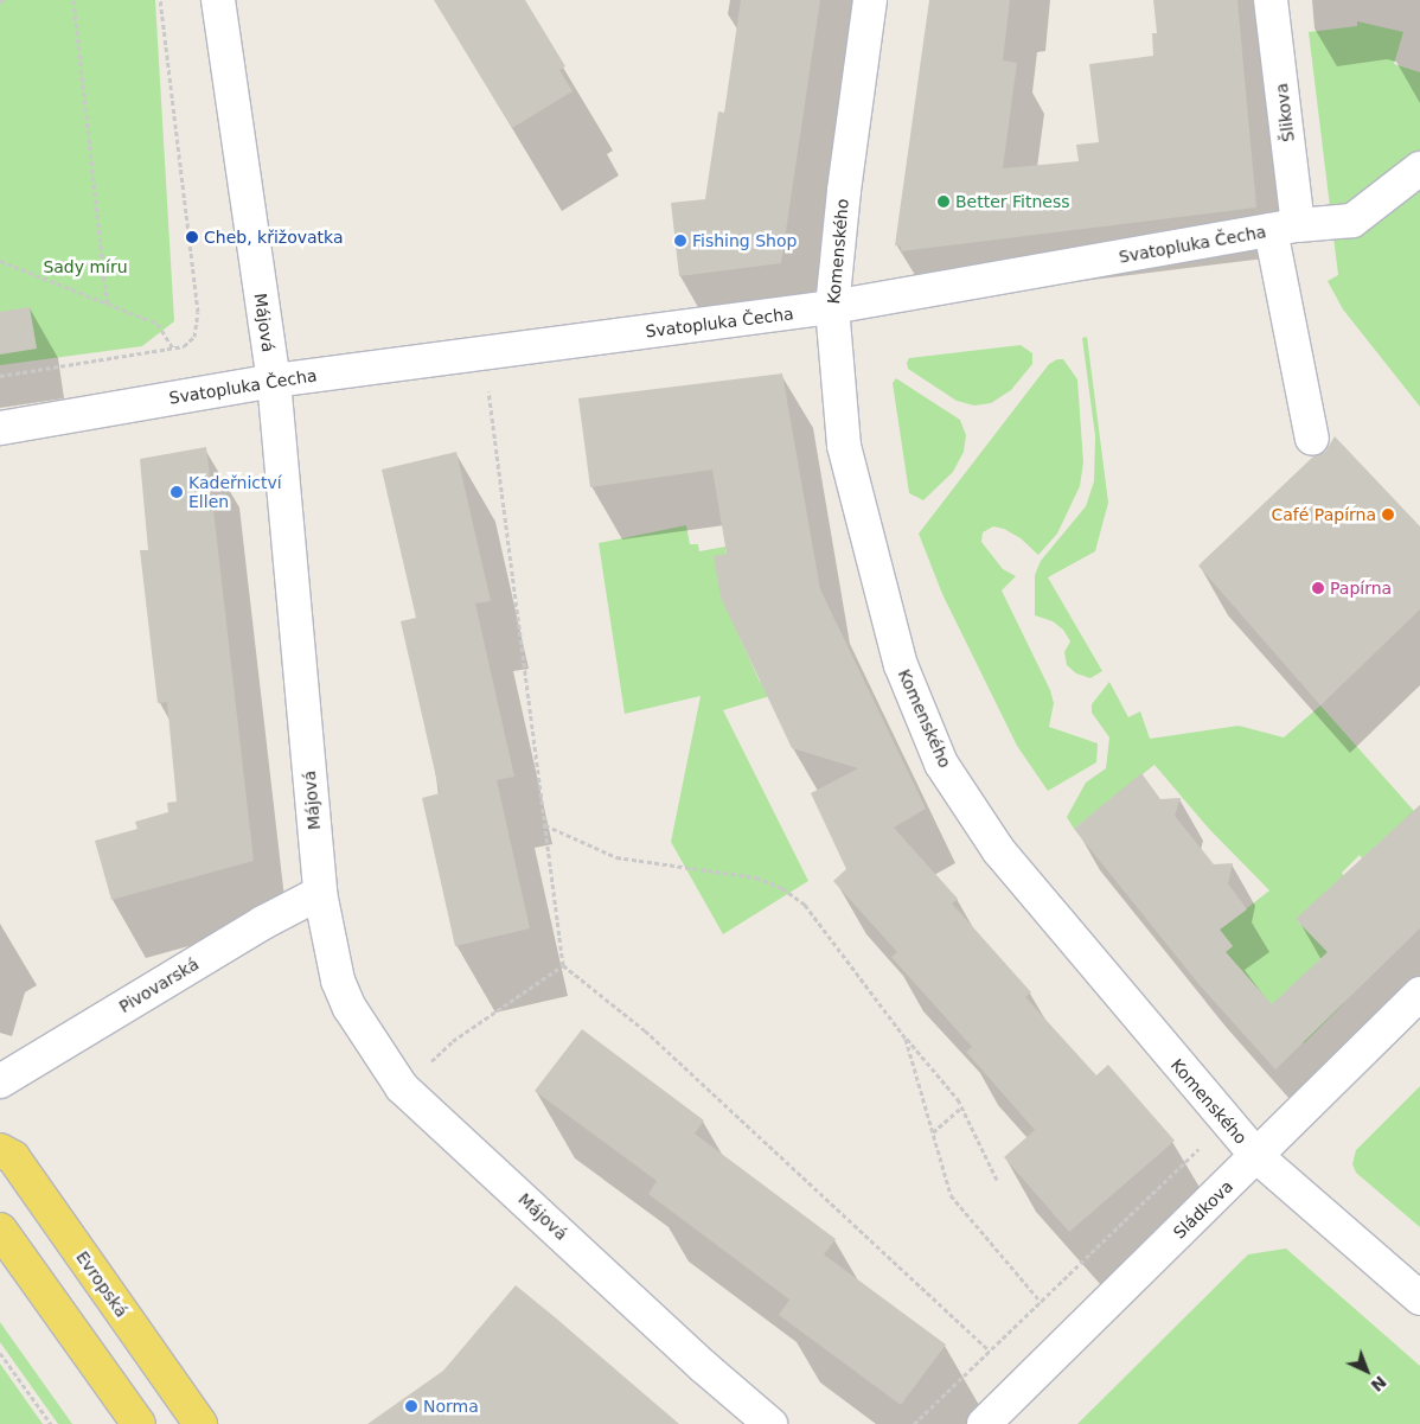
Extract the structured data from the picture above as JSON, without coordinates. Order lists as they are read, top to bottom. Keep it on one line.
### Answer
{"streets":{"main road":["Evropská"],"street":["Šlikova","Svatopluka Čecha","Komenského","Májová","Pivovarská","Sládkova"]},"crossings":[["Šlikova","Svatopluka Čecha"],["Svatopluka Čecha","Komenského"],["Svatopluka Čecha","Májová"],["Komenského","Sládkova"],["Májová","Pivovarská"]],"parks":["Sady míru"],"places":["Better Fitness","Cheb, křižovatka","Fishing Shop","Kadeřnictví Ellen","Café Papírna","Papírna","Norma"],"north":"bottom right"}
